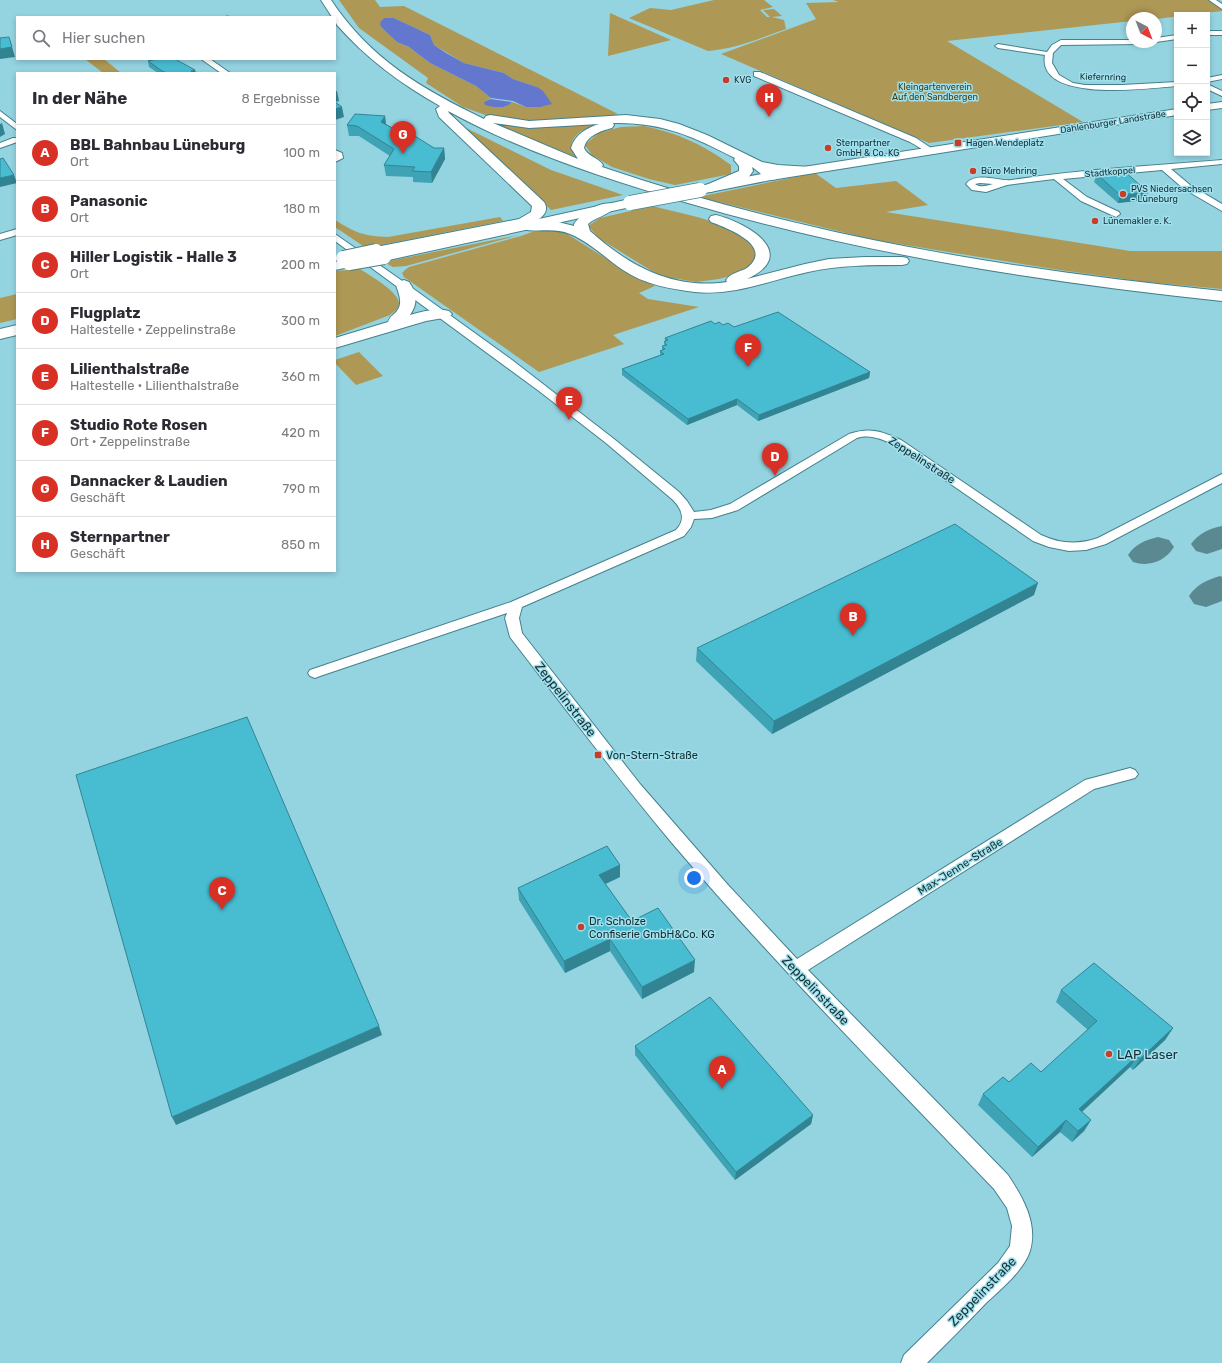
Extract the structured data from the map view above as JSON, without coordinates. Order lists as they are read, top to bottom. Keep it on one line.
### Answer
{"streets":{"main road":["Dahlenburger Landstraße"],"street":["Kiefernring","Stadtkoppel","Zeppelinstraße","Max-Jenne-Straße"]},"crossings":[["Zeppelinstraße","Max-Jenne-Straße"]],"parks":["Kleingartenverein Auf den Sandbergen"],"places":{"other":["KVG","Sternpartner GmbH & Co. KG","Büro Mehring","PVS Niedersachsen - Lüneburg","Lünemakler e. K.","Dr. Scholze Confiserie GmbH&Co. KG","LAP Laser"],"transit":["Hagen Wendeplatz","Von-Stern-Straße"]},"north":"bottom right","page":{"map_buttons":["+","−"],"search":"Hier suchen","heading":["In der Nähe","8 Ergebnisse"],"pins":["H","G","F","E","D","B","C","A"],"list":[{"mark":"A","name":"BBL Bahnbau Lüneburg","note":"Ort","value":"100 m"},{"mark":"B","name":"Panasonic","note":"Ort","value":"180 m"},{"mark":"C","name":"Hiller Logistik - Halle 3","note":"Ort","value":"200 m"},{"mark":"D","name":"Flugplatz","note":"Haltestelle · Zeppelinstraße","value":"300 m"},{"mark":"E","name":"Lilienthalstraße","note":"Haltestelle · Lilienthalstraße","value":"360 m"},{"mark":"F","name":"Studio Rote Rosen","note":"Ort · Zeppelinstraße","value":"420 m"},{"mark":"G","name":"Dannacker & Laudien","note":"Geschäft","value":"790 m"},{"mark":"H","name":"Sternpartner","note":"Geschäft","value":"850 m"}]}}
